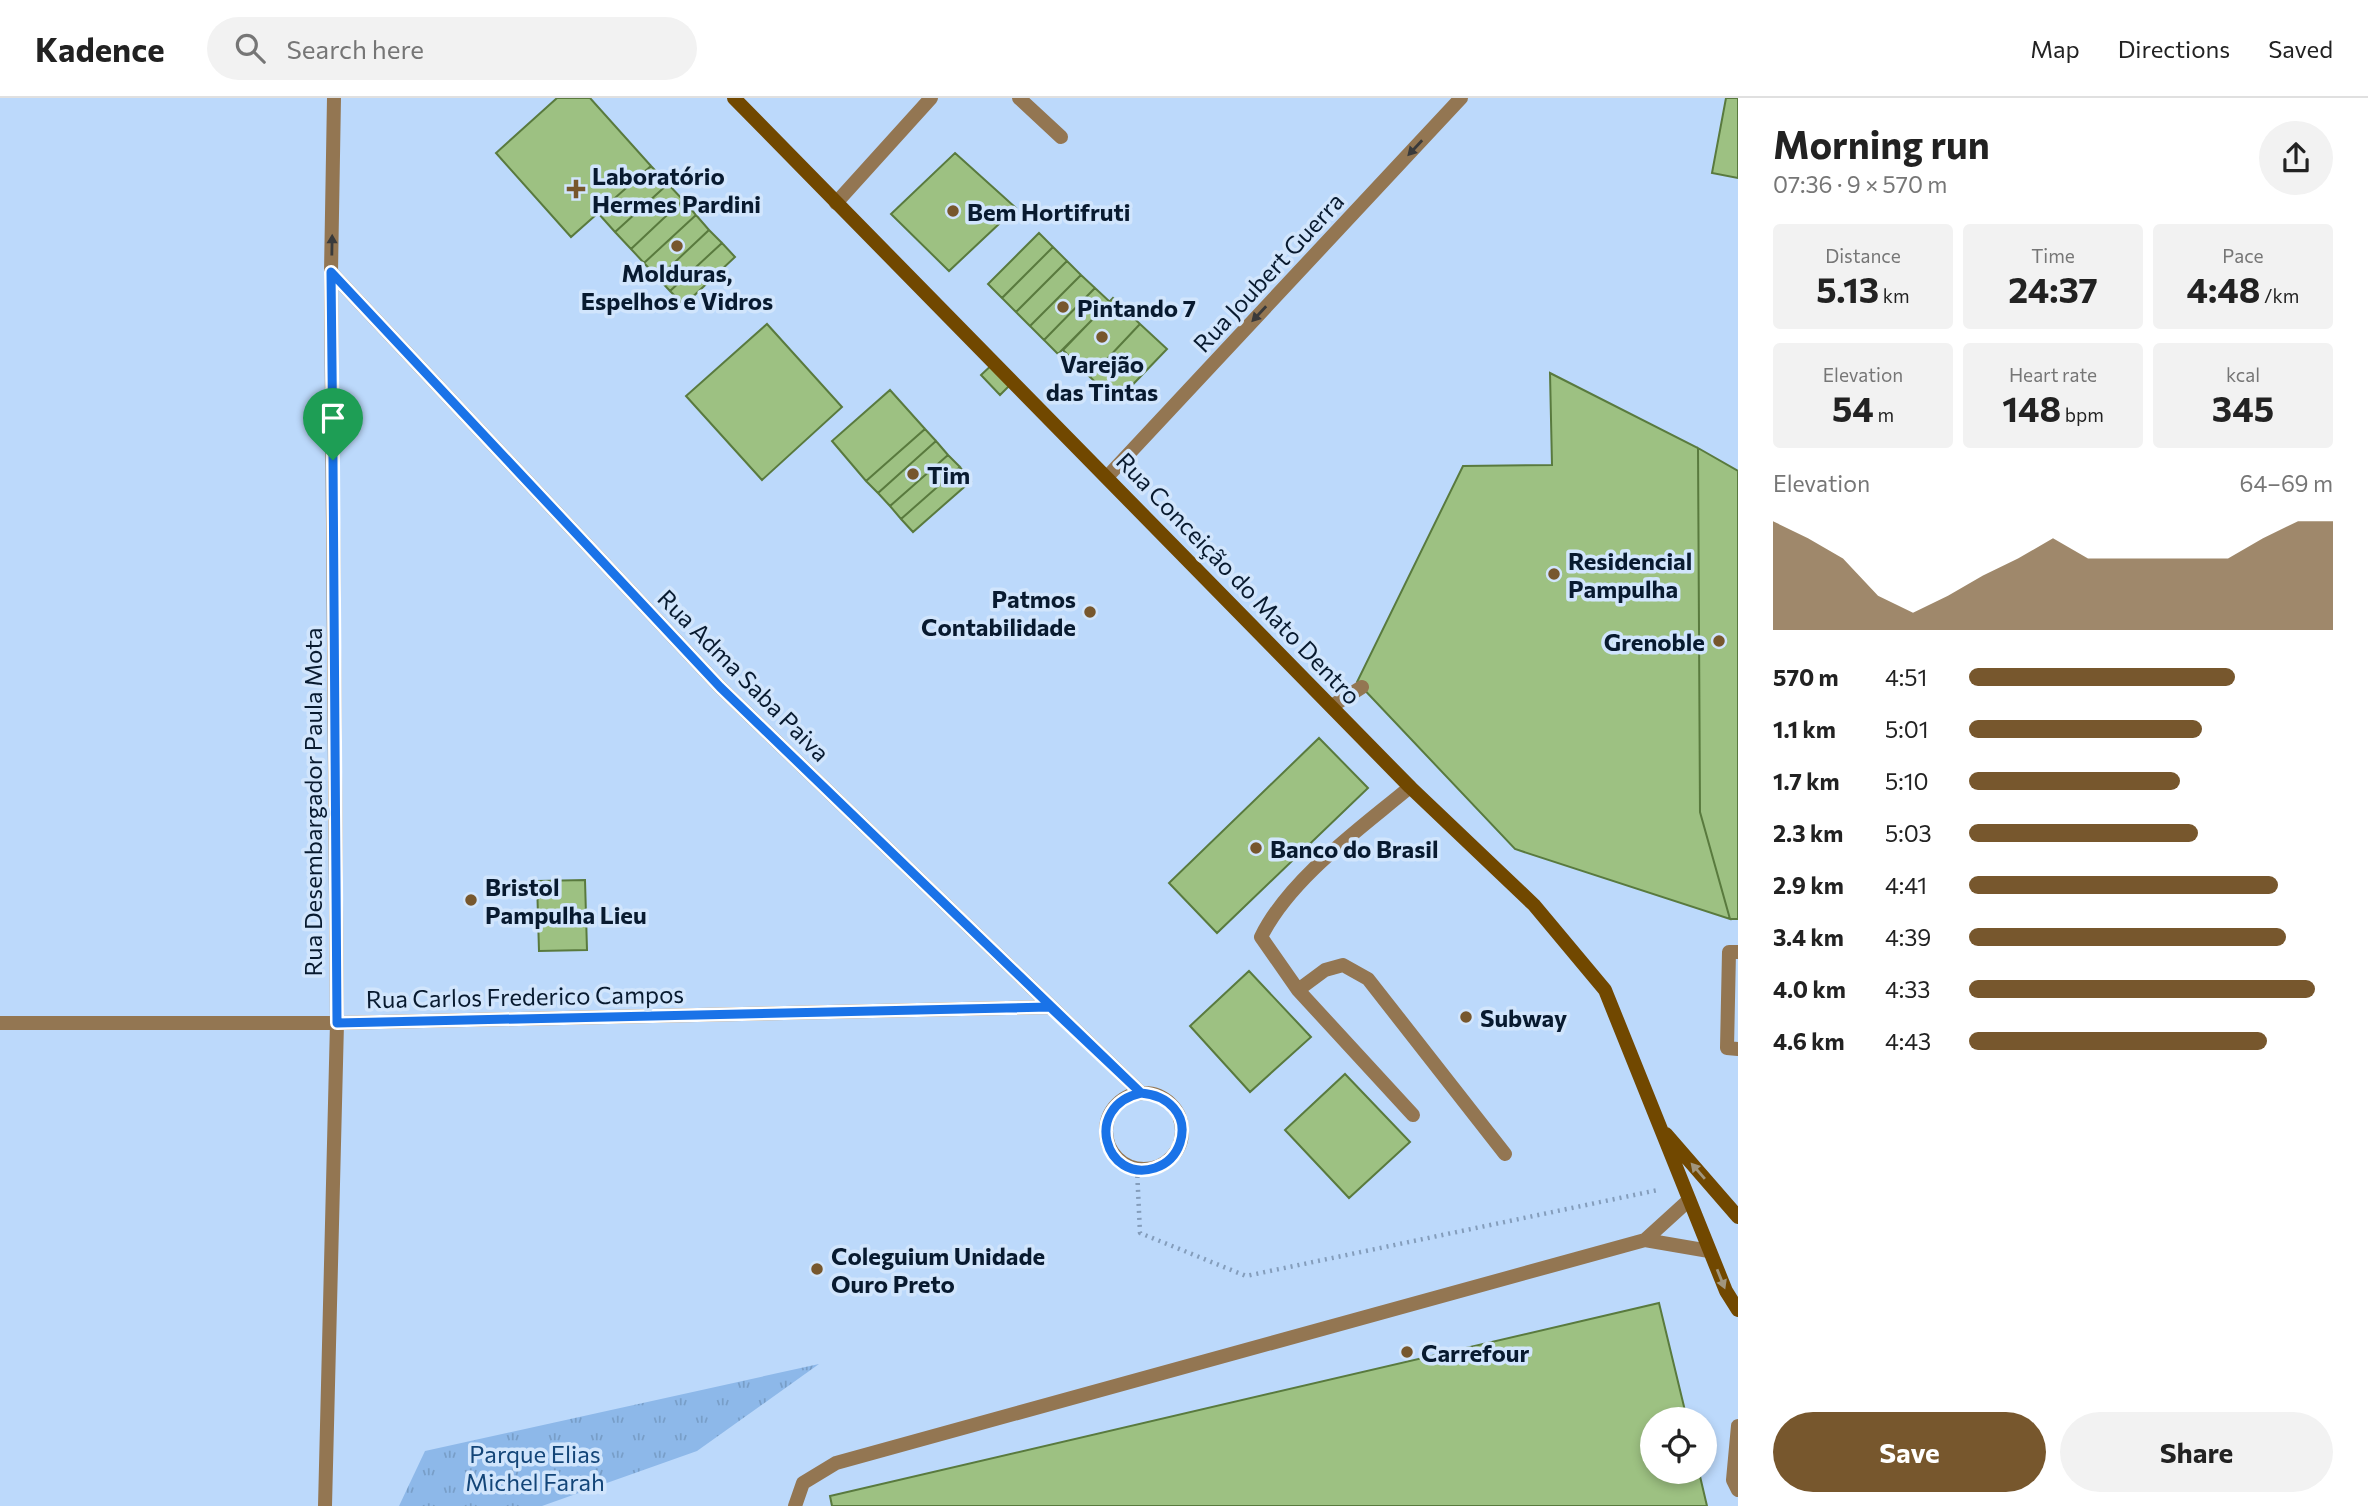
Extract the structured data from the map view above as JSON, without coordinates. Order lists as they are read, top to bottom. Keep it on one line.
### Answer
{"streets":{"main road":["Rua Conceição do Mato Dentro"],"street":["Rua Joubert Guerra","Rua Adma Saba Paiva","Rua Desembargador Paula Mota","Rua Carlos Frederico Campos"]},"crossings":[["Rua Joubert Guerra","Rua Conceição do Mato Dentro"],["Rua Adma Saba Paiva","Rua Desembargador Paula Mota"],["Rua Adma Saba Paiva","Rua Carlos Frederico Campos"],["Rua Desembargador Paula Mota","Rua Carlos Frederico Campos"]],"one_way":["Rua Joubert Guerra"],"parks":["Parque Elias Michel Farah"],"places":{"health":["Laboratório Hermes Pardini"],"other":["Bem Hortifruti","Molduras, Espelhos e Vidros","Pintando 7","Varejão das Tintas","Tim","Residencial Pampulha","Patmos Contabilidade","Grenoble","Banco do Brasil","Bristol Pampulha Lieu","Subway","Coleguium Unidade Ouro Preto","Carrefour"]},"page":{"header":"Kadence","search":"Search here","nav":["Map","Directions","Saved"],"heading":["Morning run","07:36 · 9 × 570 m"],"stats":[["Distance","5.13 km"],["Time","24:37"],["Pace","4:48 /km"],["Elevation","54 m"],["Heart rate","148 bpm"],["kcal","345"]],"chart":["Elevation","64–69 m"],"list":[{"name":"570 m","note":"4:51"},{"name":"1.1 km","note":"5:01"},{"name":"1.7 km","note":"5:10"},{"name":"2.3 km","note":"5:03"},{"name":"2.9 km","note":"4:41"},{"name":"3.4 km","note":"4:39"},{"name":"4.0 km","note":"4:33"},{"name":"4.6 km","note":"4:43"}],"buttons":["Save","Share"]}}
